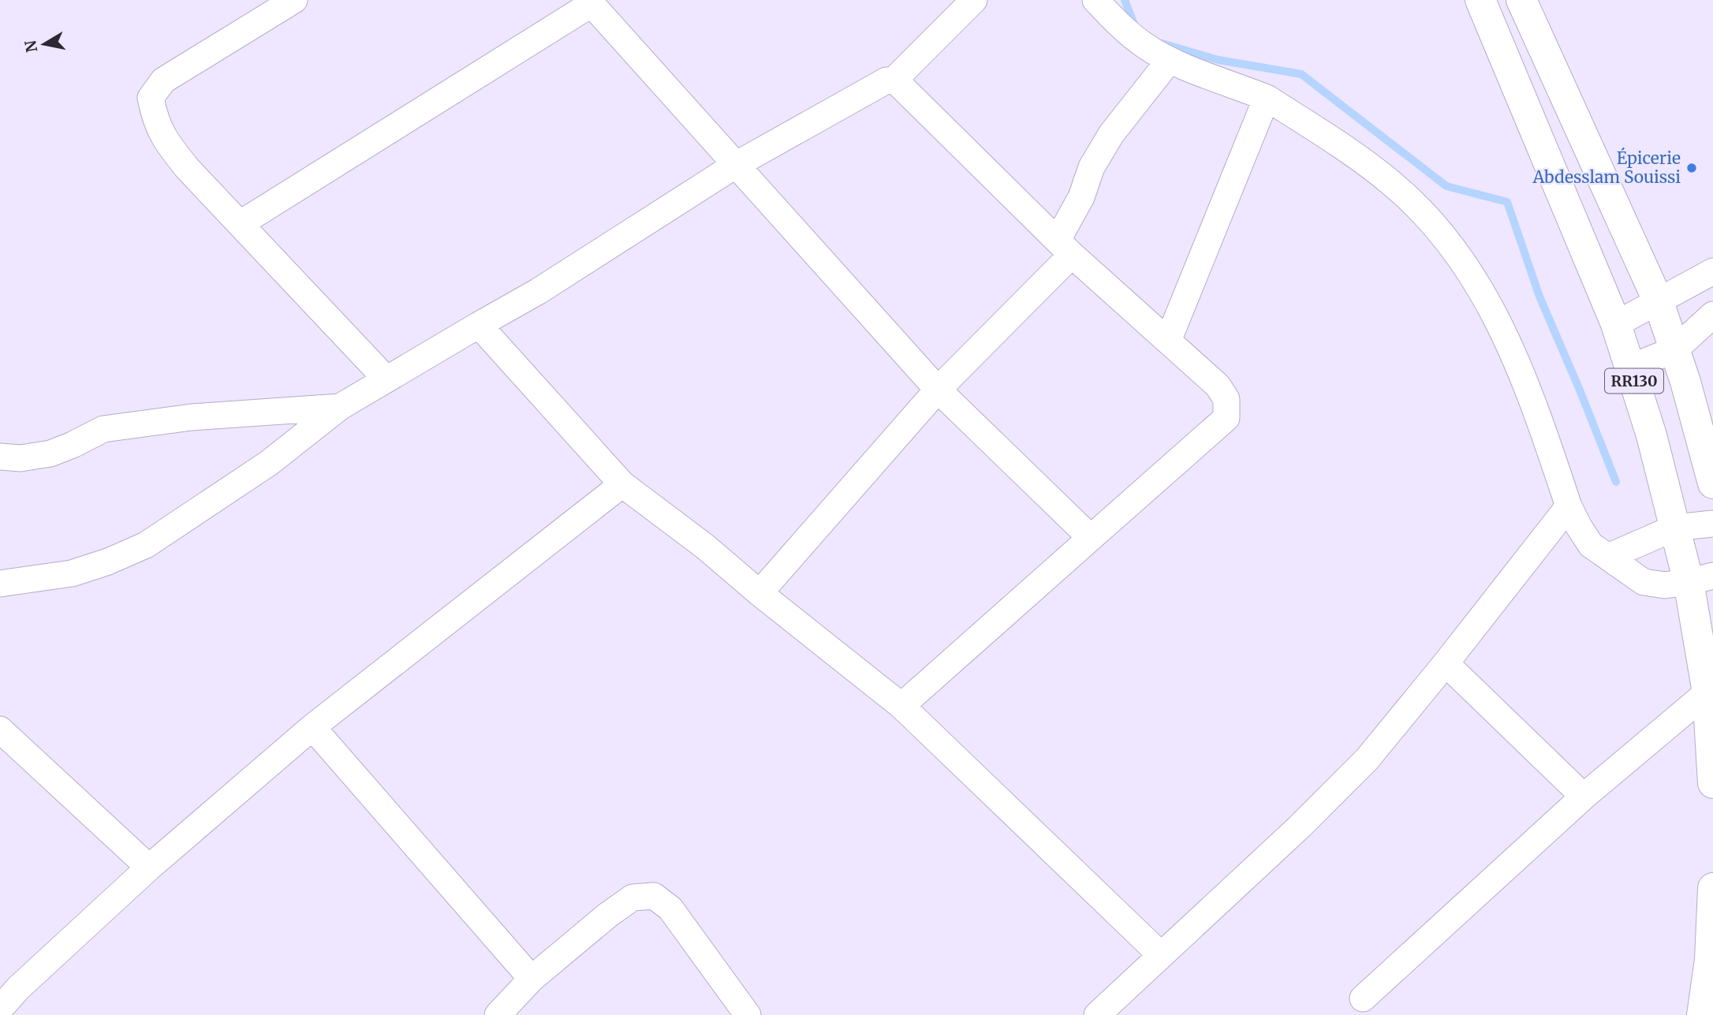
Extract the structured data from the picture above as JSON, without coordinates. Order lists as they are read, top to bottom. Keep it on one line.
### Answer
{"streets":{"highway":["RR130"]},"places":["Épicerie Abdesslam Souissi"],"north":"left"}
